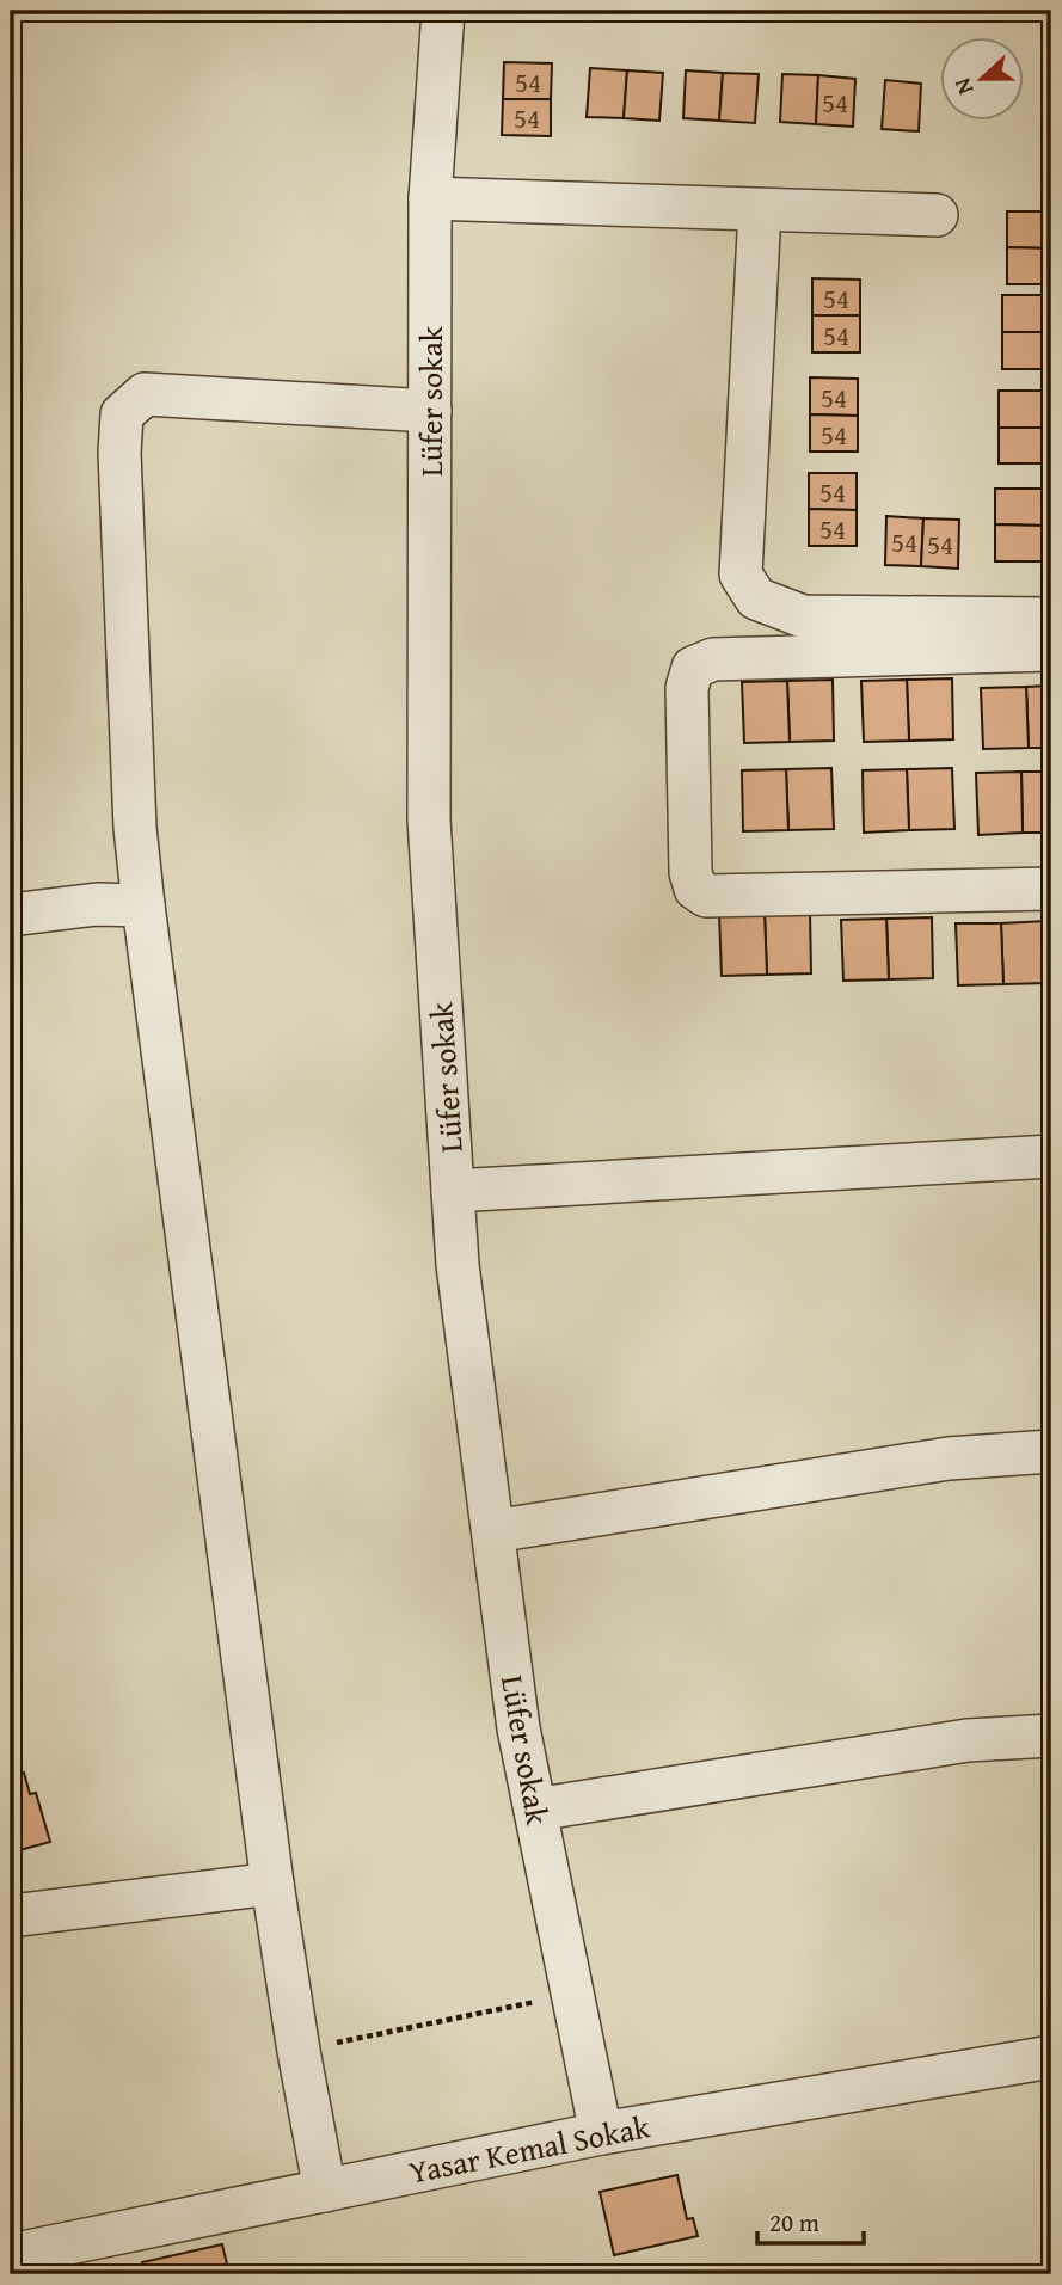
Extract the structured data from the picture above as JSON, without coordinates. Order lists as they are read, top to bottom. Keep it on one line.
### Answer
{"streets":{"street":["Lüfer sokak","Yasar Kemal Sokak"]},"crossings":[["Lüfer sokak","Yasar Kemal Sokak"]],"house_numbers":["54","54","54","54","54","54","54","54","54","54","54"],"scale_bar":"20 m","north":"left"}
